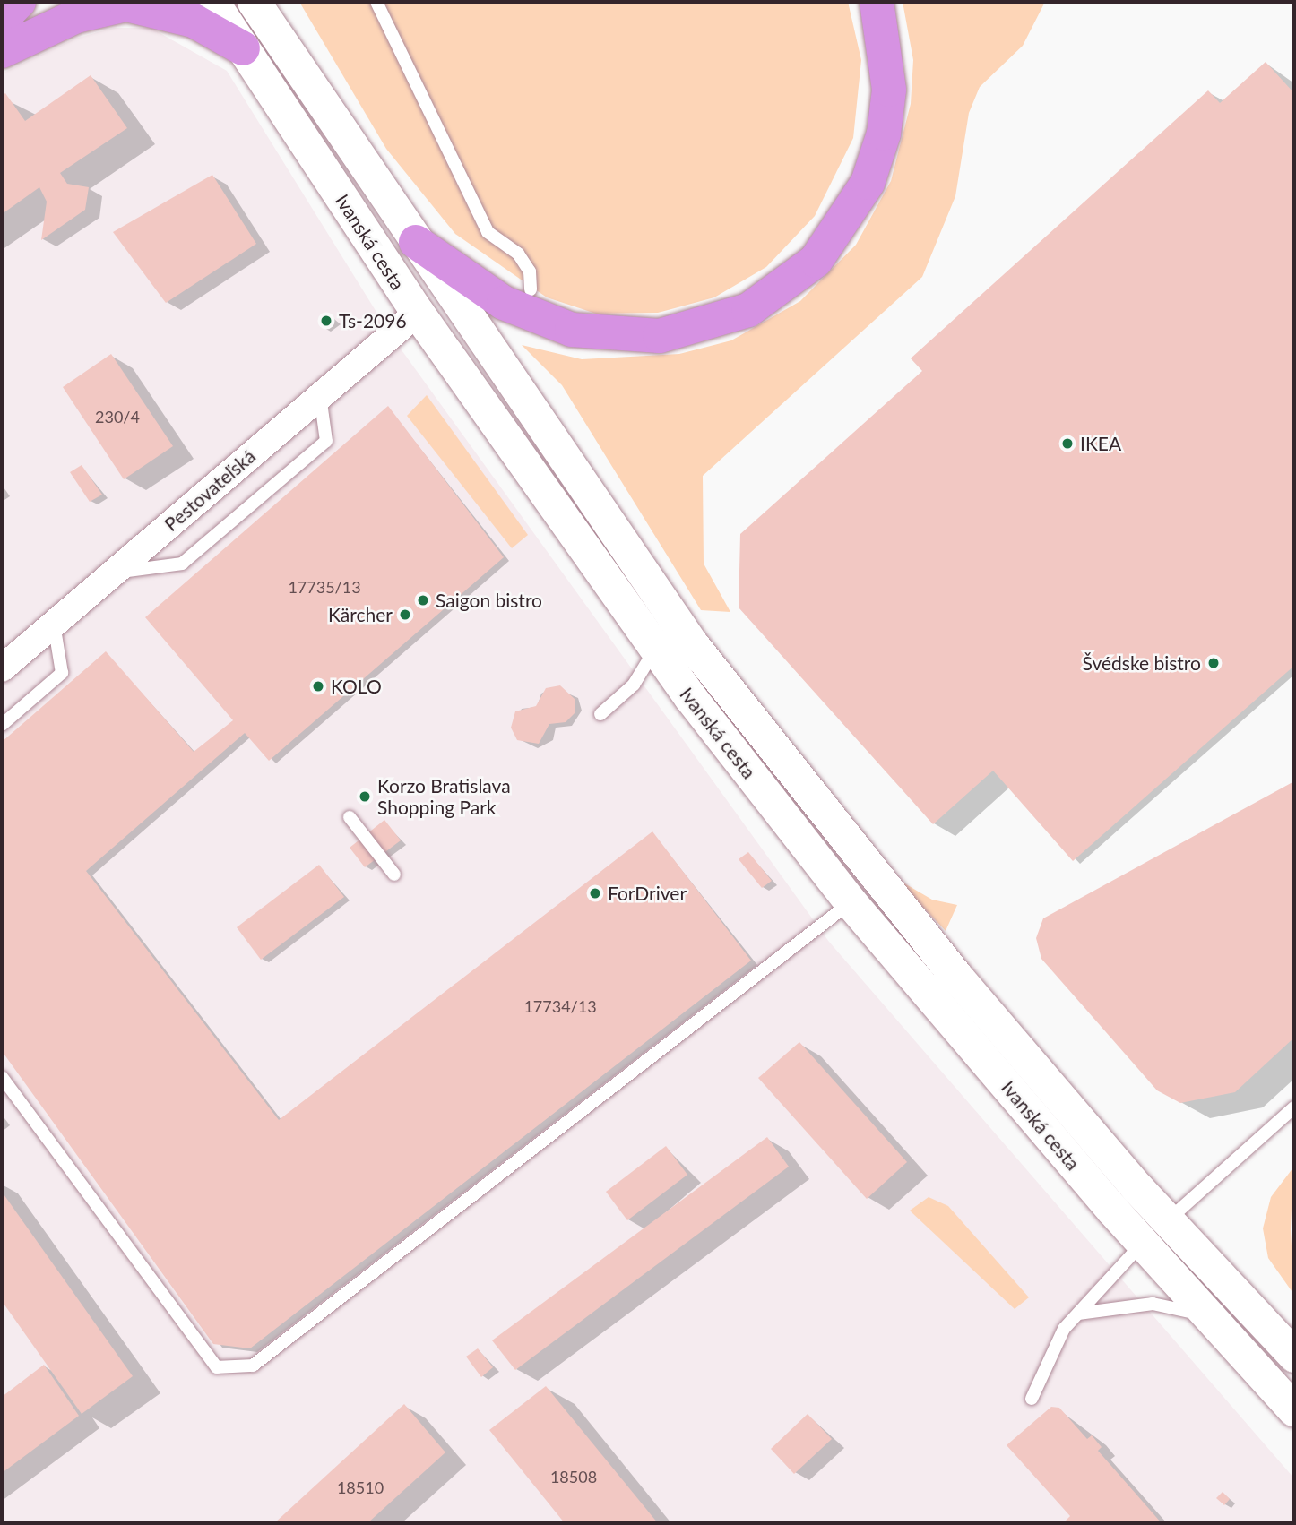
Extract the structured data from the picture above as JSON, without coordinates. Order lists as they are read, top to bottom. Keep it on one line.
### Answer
{"streets":{"street":["Ivanská cesta","Pestovateľská"]},"crossings":[["Ivanská cesta","Pestovateľská"]],"places":["Ts-2096","IKEA","Saigon bistro","Kärcher","Švédske bistro","KOLO","Korzo Bratislava Shopping Park","ForDriver"],"house_numbers":["230/4","17735/13","17734/13","18508","18510"]}
